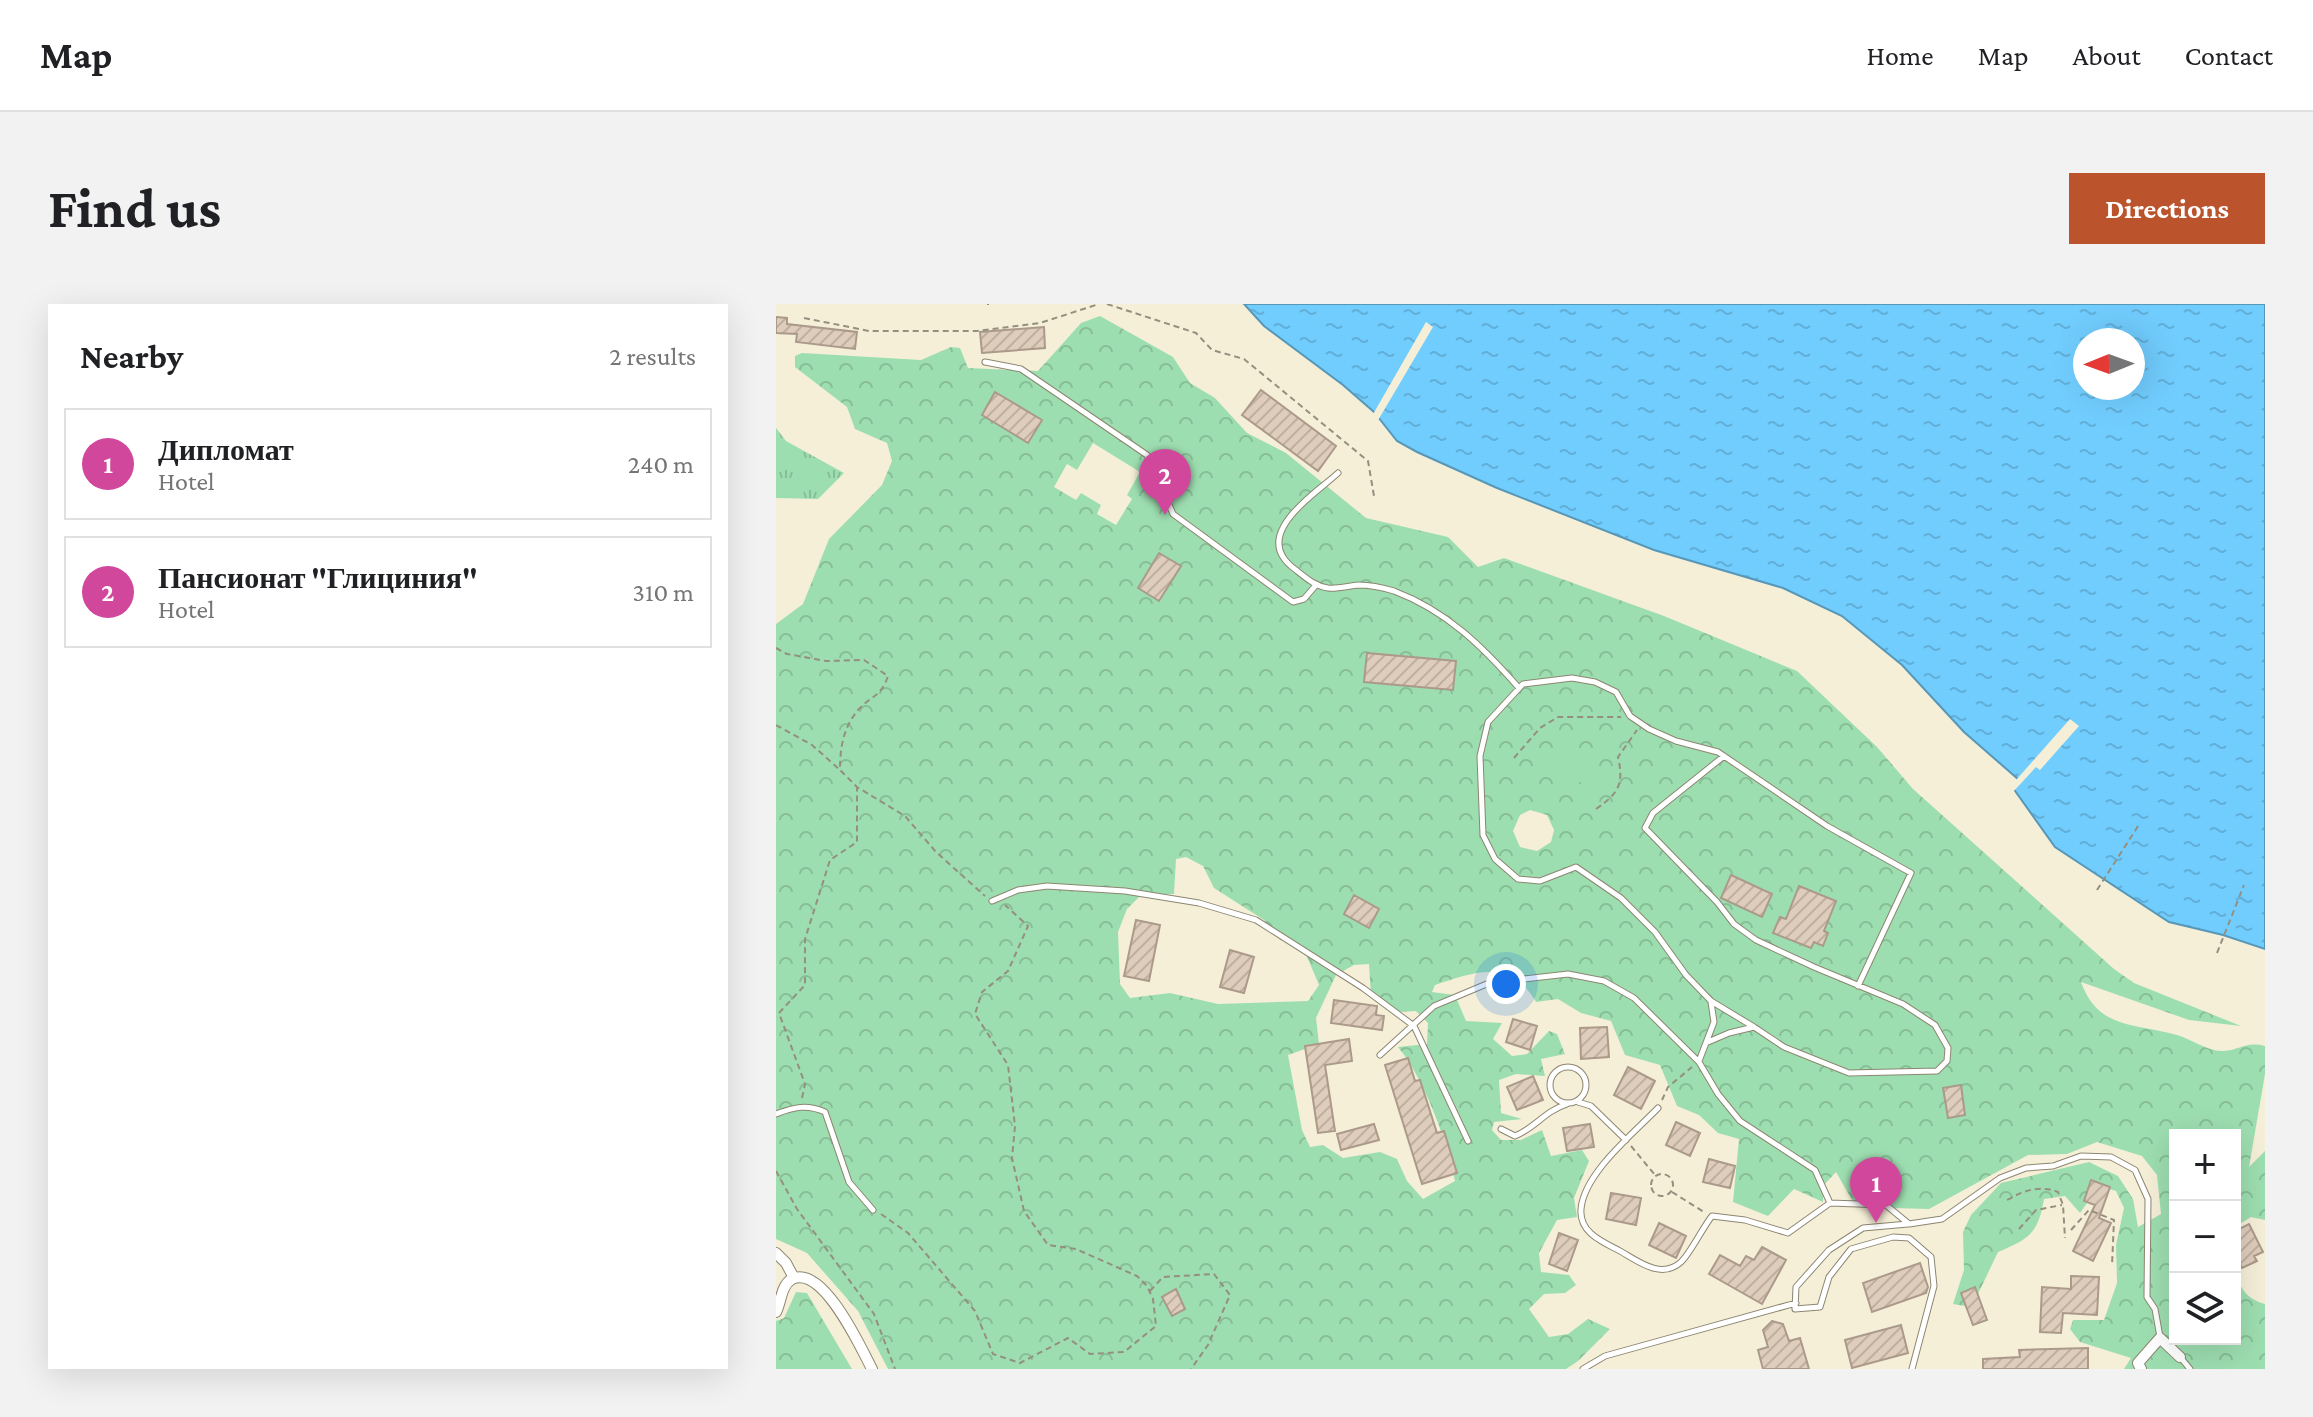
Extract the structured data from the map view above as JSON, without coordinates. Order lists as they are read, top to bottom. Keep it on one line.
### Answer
{"north":"left","page":{"header":"Map","nav":["Home","Map","About","Contact"],"buttons":"Directions","title":"Find us","heading":["Nearby","2 results"],"list":[{"mark":"1","name":"Дипломат","note":"Hotel","value":"240 m"},{"mark":"2","name":"Пансионат \"Глициния\"","note":"Hotel","value":"310 m"}],"pins":["2","1"],"map_buttons":["+","−"]}}
